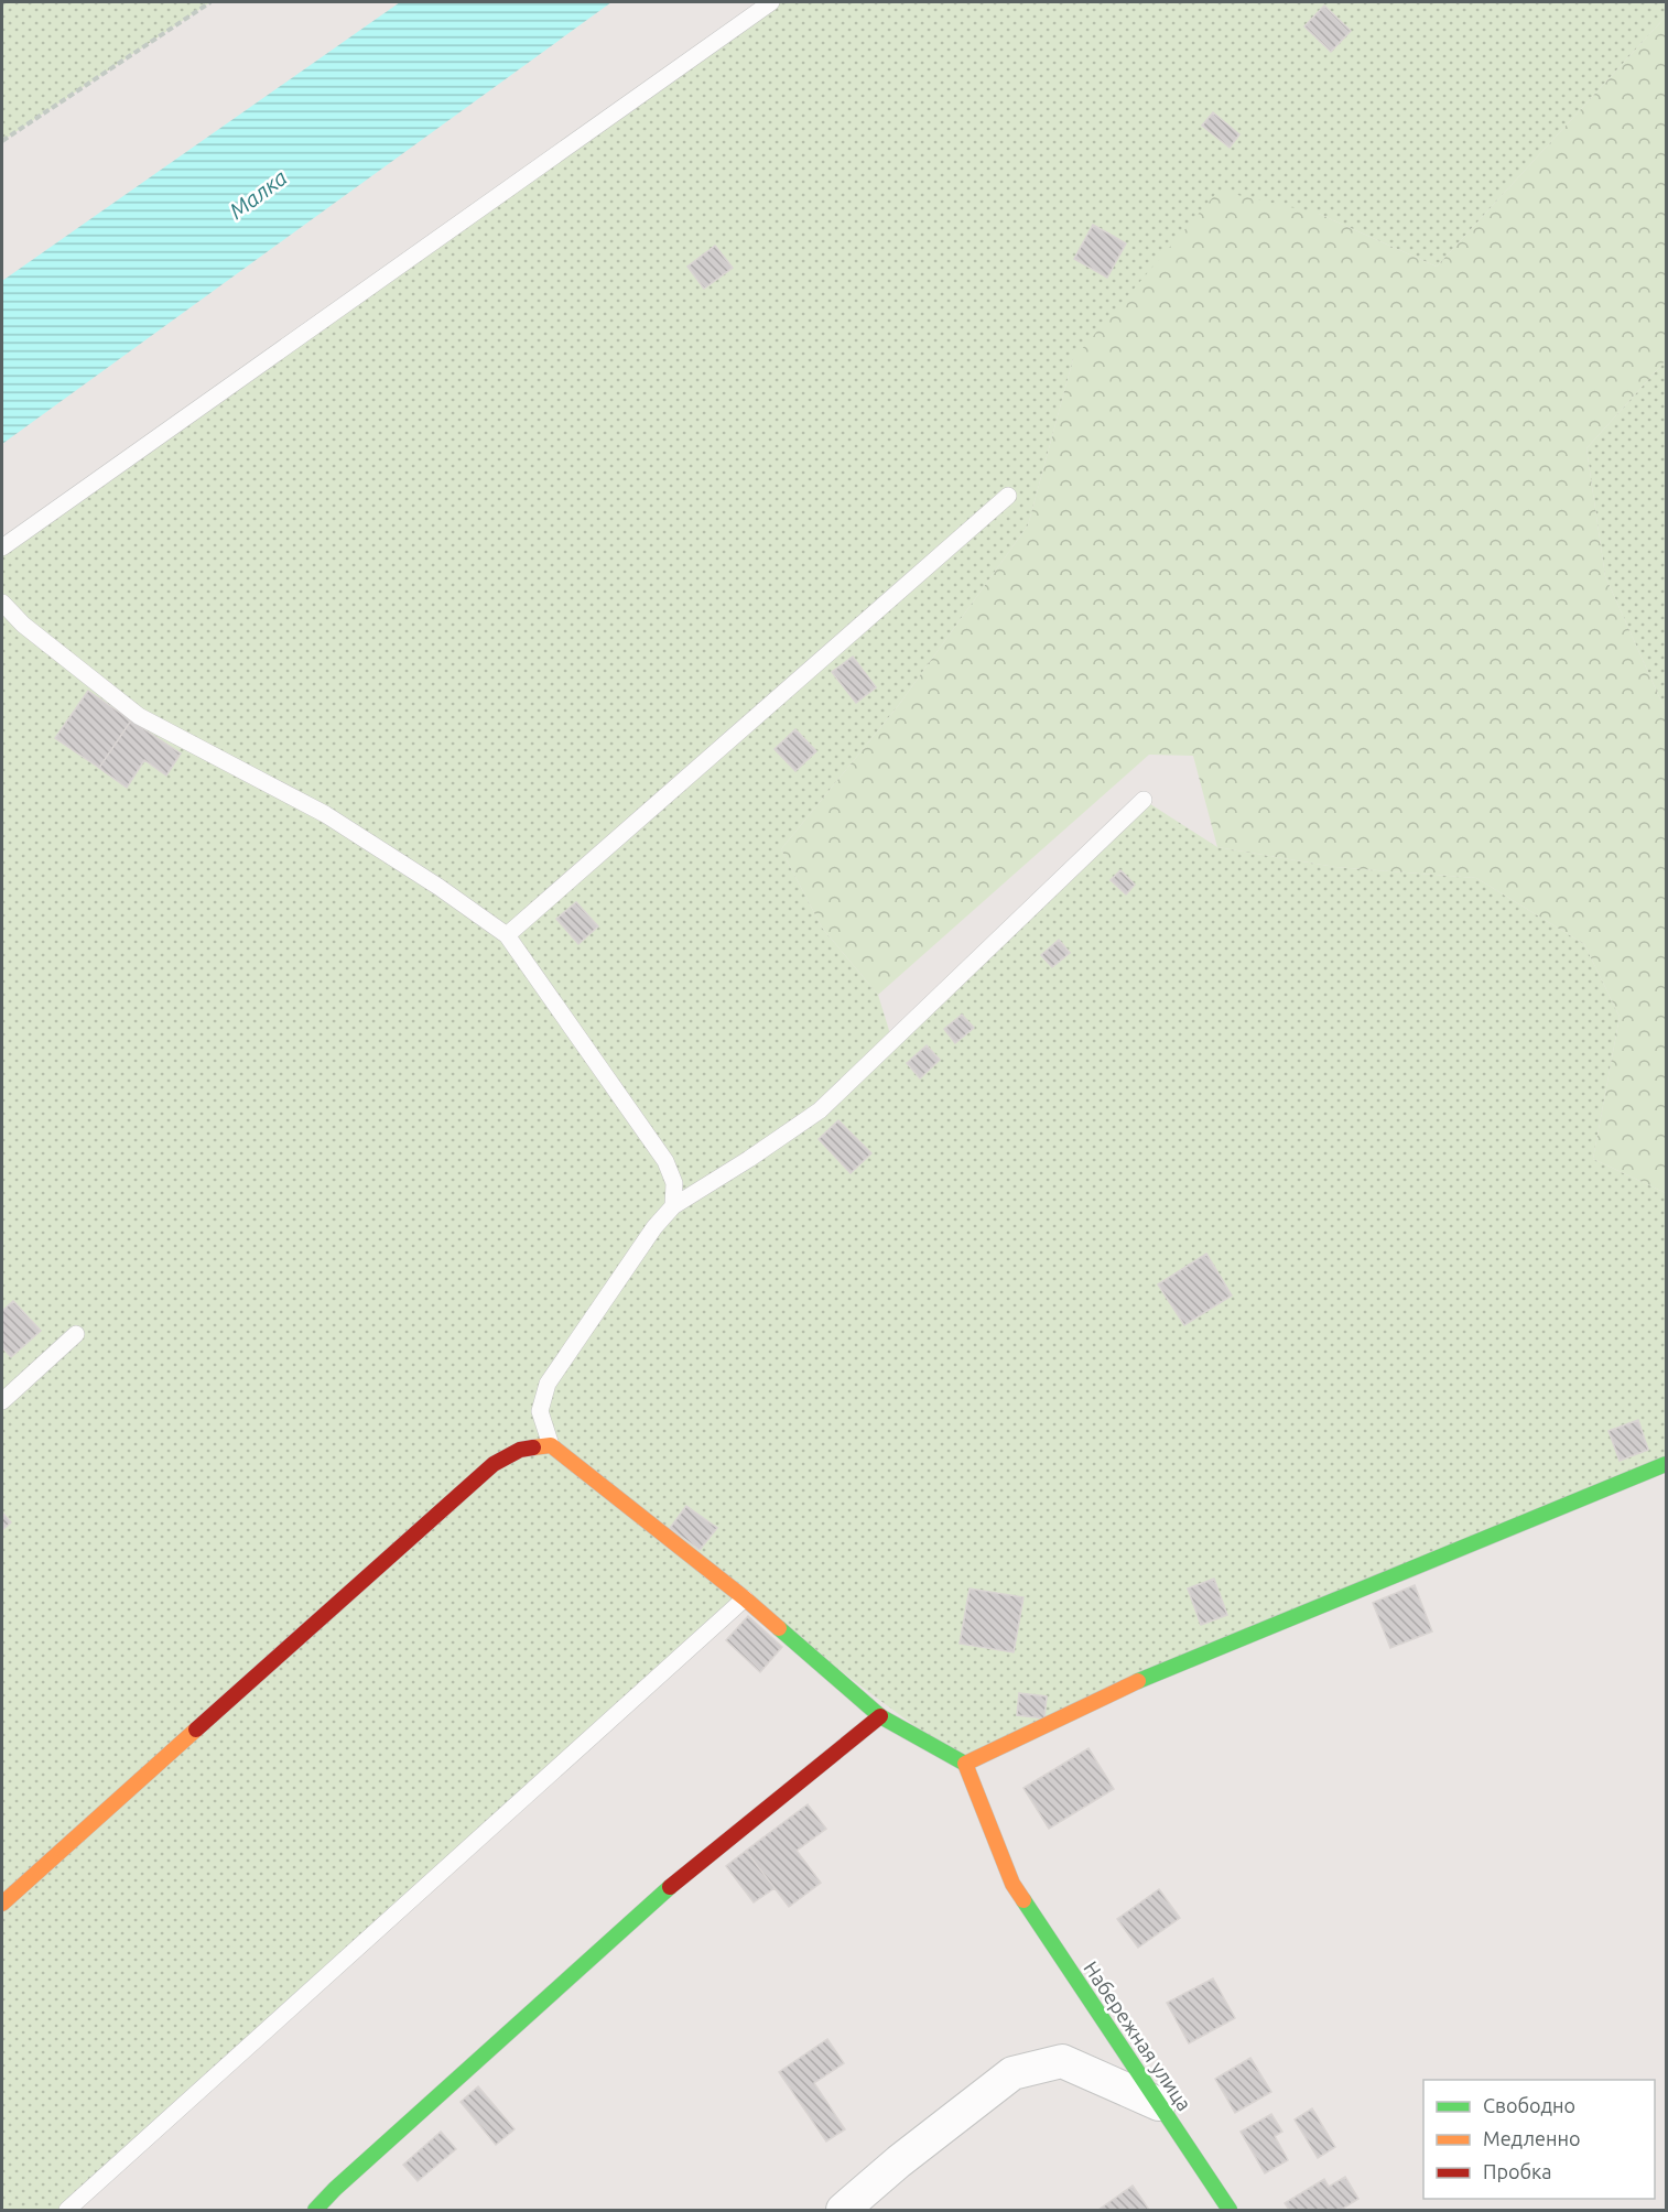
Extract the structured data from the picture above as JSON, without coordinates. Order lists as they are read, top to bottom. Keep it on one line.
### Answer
{"streets":{"street":["Набережная улица"]},"water":["Малка"],"legend":["Свободно","Медленно","Пробка"]}
